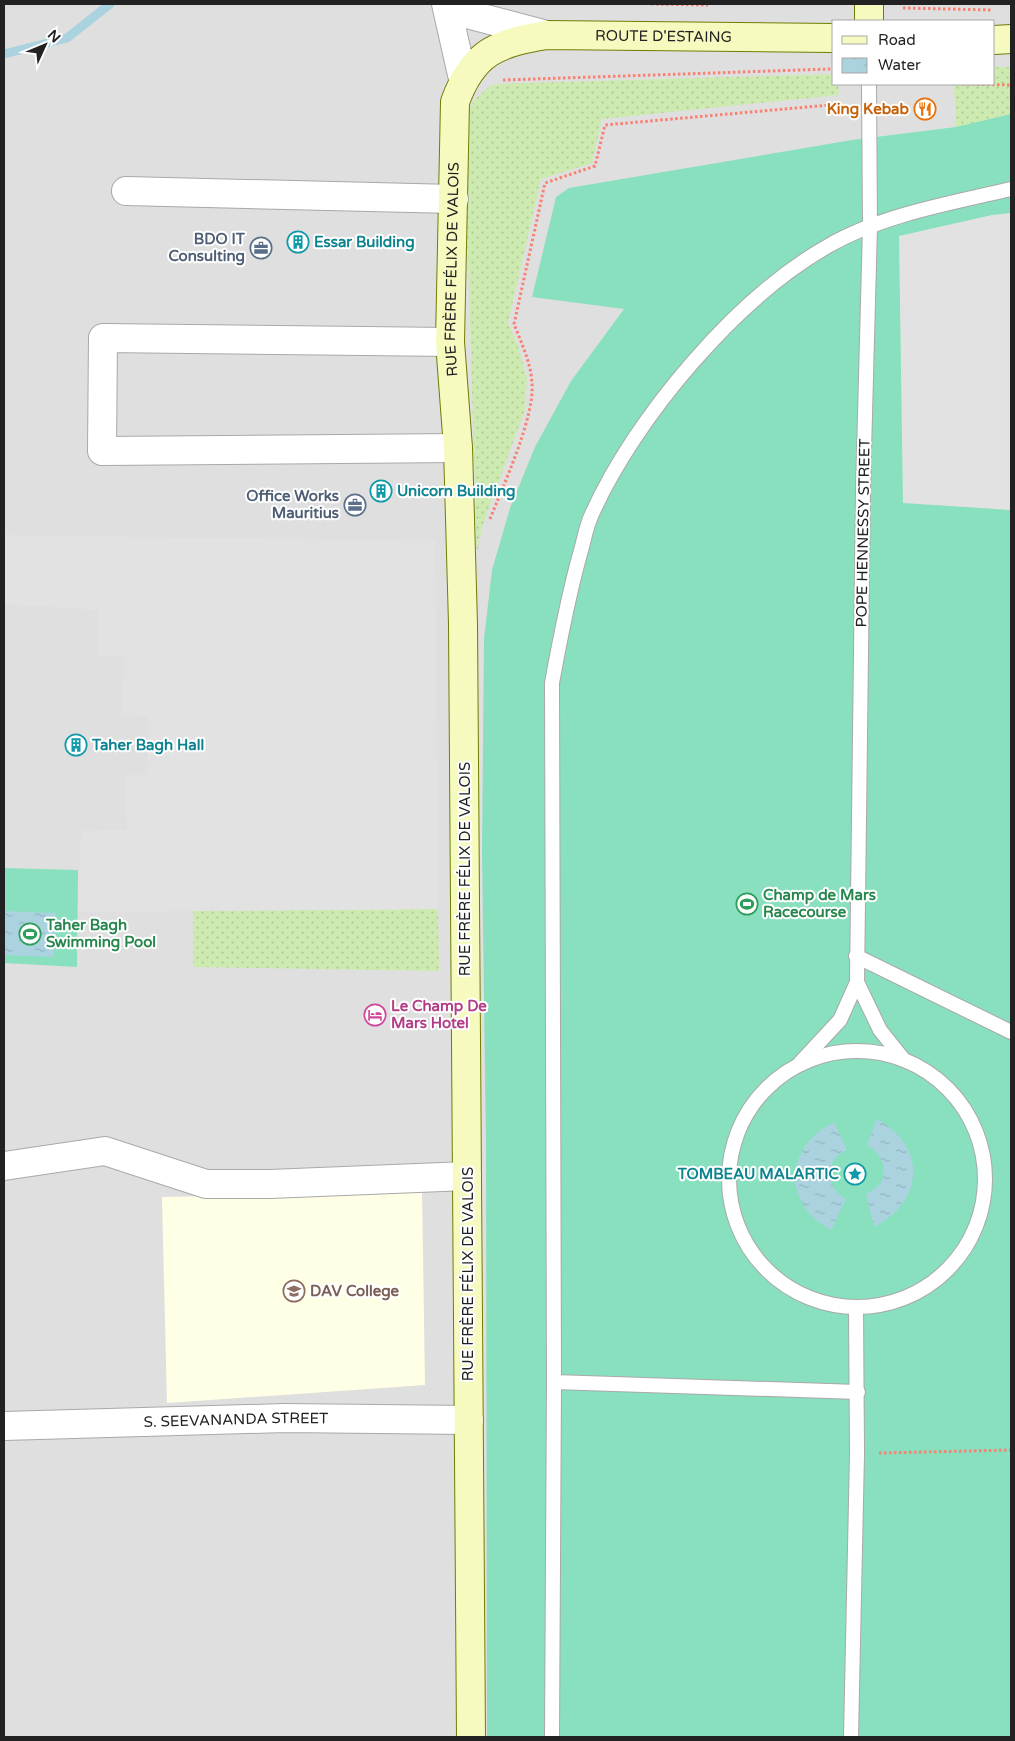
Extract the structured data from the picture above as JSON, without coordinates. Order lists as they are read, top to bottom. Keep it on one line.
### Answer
{"streets":{"main road":["ROUTE D'ESTAING","RUE FRÈRE FÉLIX DE VALOIS"],"street":["S. SEEVANANDA STREET"],"lane":["POPE HENNESSY STREET"]},"crossings":[["ROUTE D'ESTAING","RUE FRÈRE FÉLIX DE VALOIS"],["RUE FRÈRE FÉLIX DE VALOIS","S. SEEVANANDA STREET"]],"places":{"restaurant":["King Kebab"],"building":["Essar Building","Unicorn Building","Taher Bagh Hall"],"office":["BDO IT Consulting","Office Works Mauritius"],"sports":["Champ de Mars Racecourse","Taher Bagh Swimming Pool"],"hotel":["Le Champ De Mars Hotel"],"place":["TOMBEAU MALARTIC"],"school or university":["DAV College"]},"legend":["Road","Water"],"north":"top right"}
